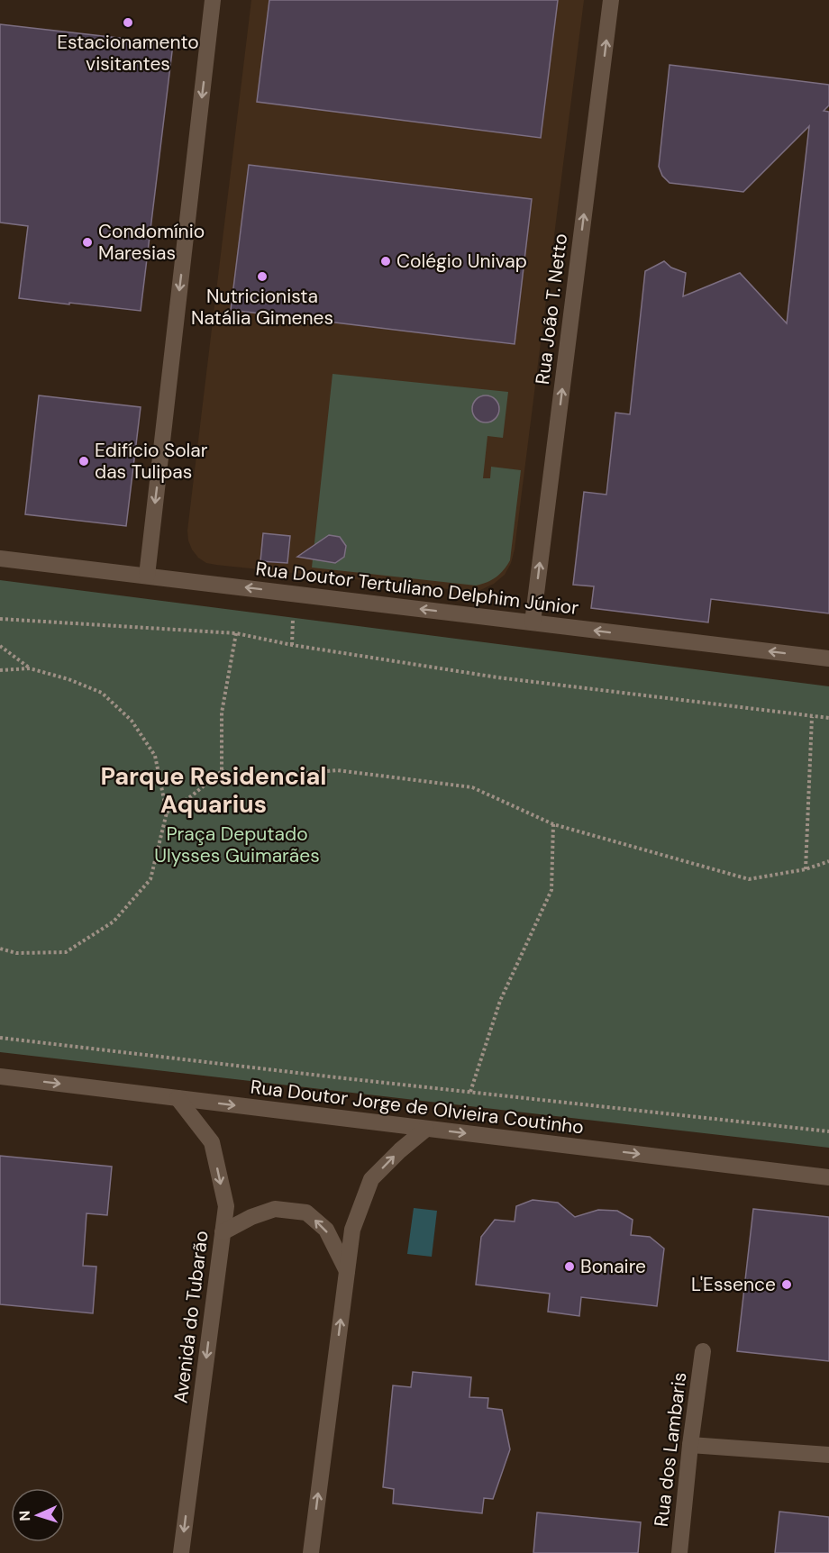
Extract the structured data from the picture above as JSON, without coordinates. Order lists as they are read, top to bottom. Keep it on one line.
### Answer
{"streets":{"street":["Rua João T. Netto","Rua Doutor Tertuliano Delphim Júnior","Rua Doutor Jorge de Olvieira Coutinho","Avenida do Tubarão","Rua dos Lambaris"]},"crossings":[["Rua João T. Netto","Rua Doutor Tertuliano Delphim Júnior"],["Rua Doutor Jorge de Olvieira Coutinho","Avenida do Tubarão"]],"one_way":["Rua João T. Netto","Rua Doutor Tertuliano Delphim Júnior","Rua Doutor Jorge de Olvieira Coutinho"],"districts":["Parque Residencial Aquarius"],"parks":["Praça Deputado Ulysses Guimarães"],"places":["Estacionamento visitantes","Condomínio Maresias","Colégio Univap","Nutricionista Natália Gimenes","Edifício Solar das Tulipas","Bonaire","L'Essence"],"north":"left"}
